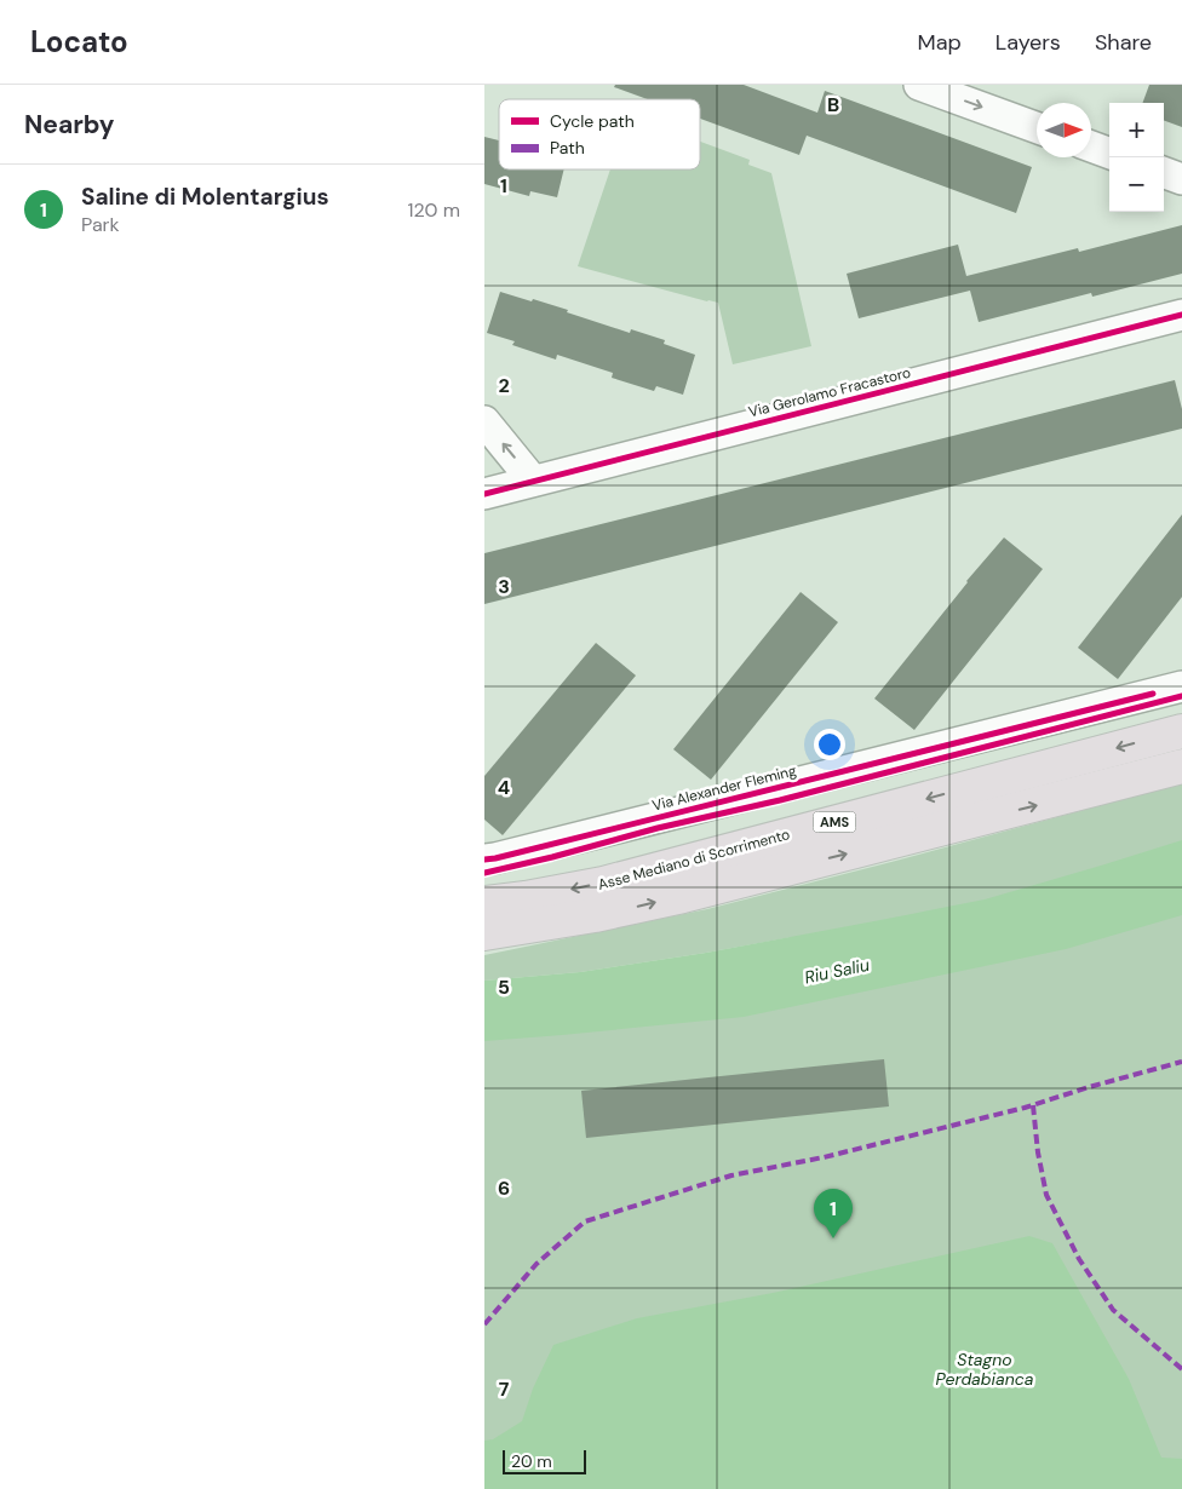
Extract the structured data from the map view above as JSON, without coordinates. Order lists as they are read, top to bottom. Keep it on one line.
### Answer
{"streets":{"highway":["AMS","Asse Mediano di Scorrimento"],"street":["Via Gerolamo Fracastoro","Via Alexander Fleming"]},"water":["Riu Saliu","Stagno Perdabianca"],"legend":["Cycle path","Path"],"scale_bar":"20 m","north":"right","page":{"header":"Locato","nav":["Map","Layers","Share"],"heading":"Nearby","map_buttons":["+","−"],"list":[{"mark":"1","name":"Saline di Molentargius","note":"Park","value":"120 m"}],"pins":"1","scale":"20 m"},"grid":{"columns":["B"],"rows":["1","2","3","4","5","6","7"]}}
